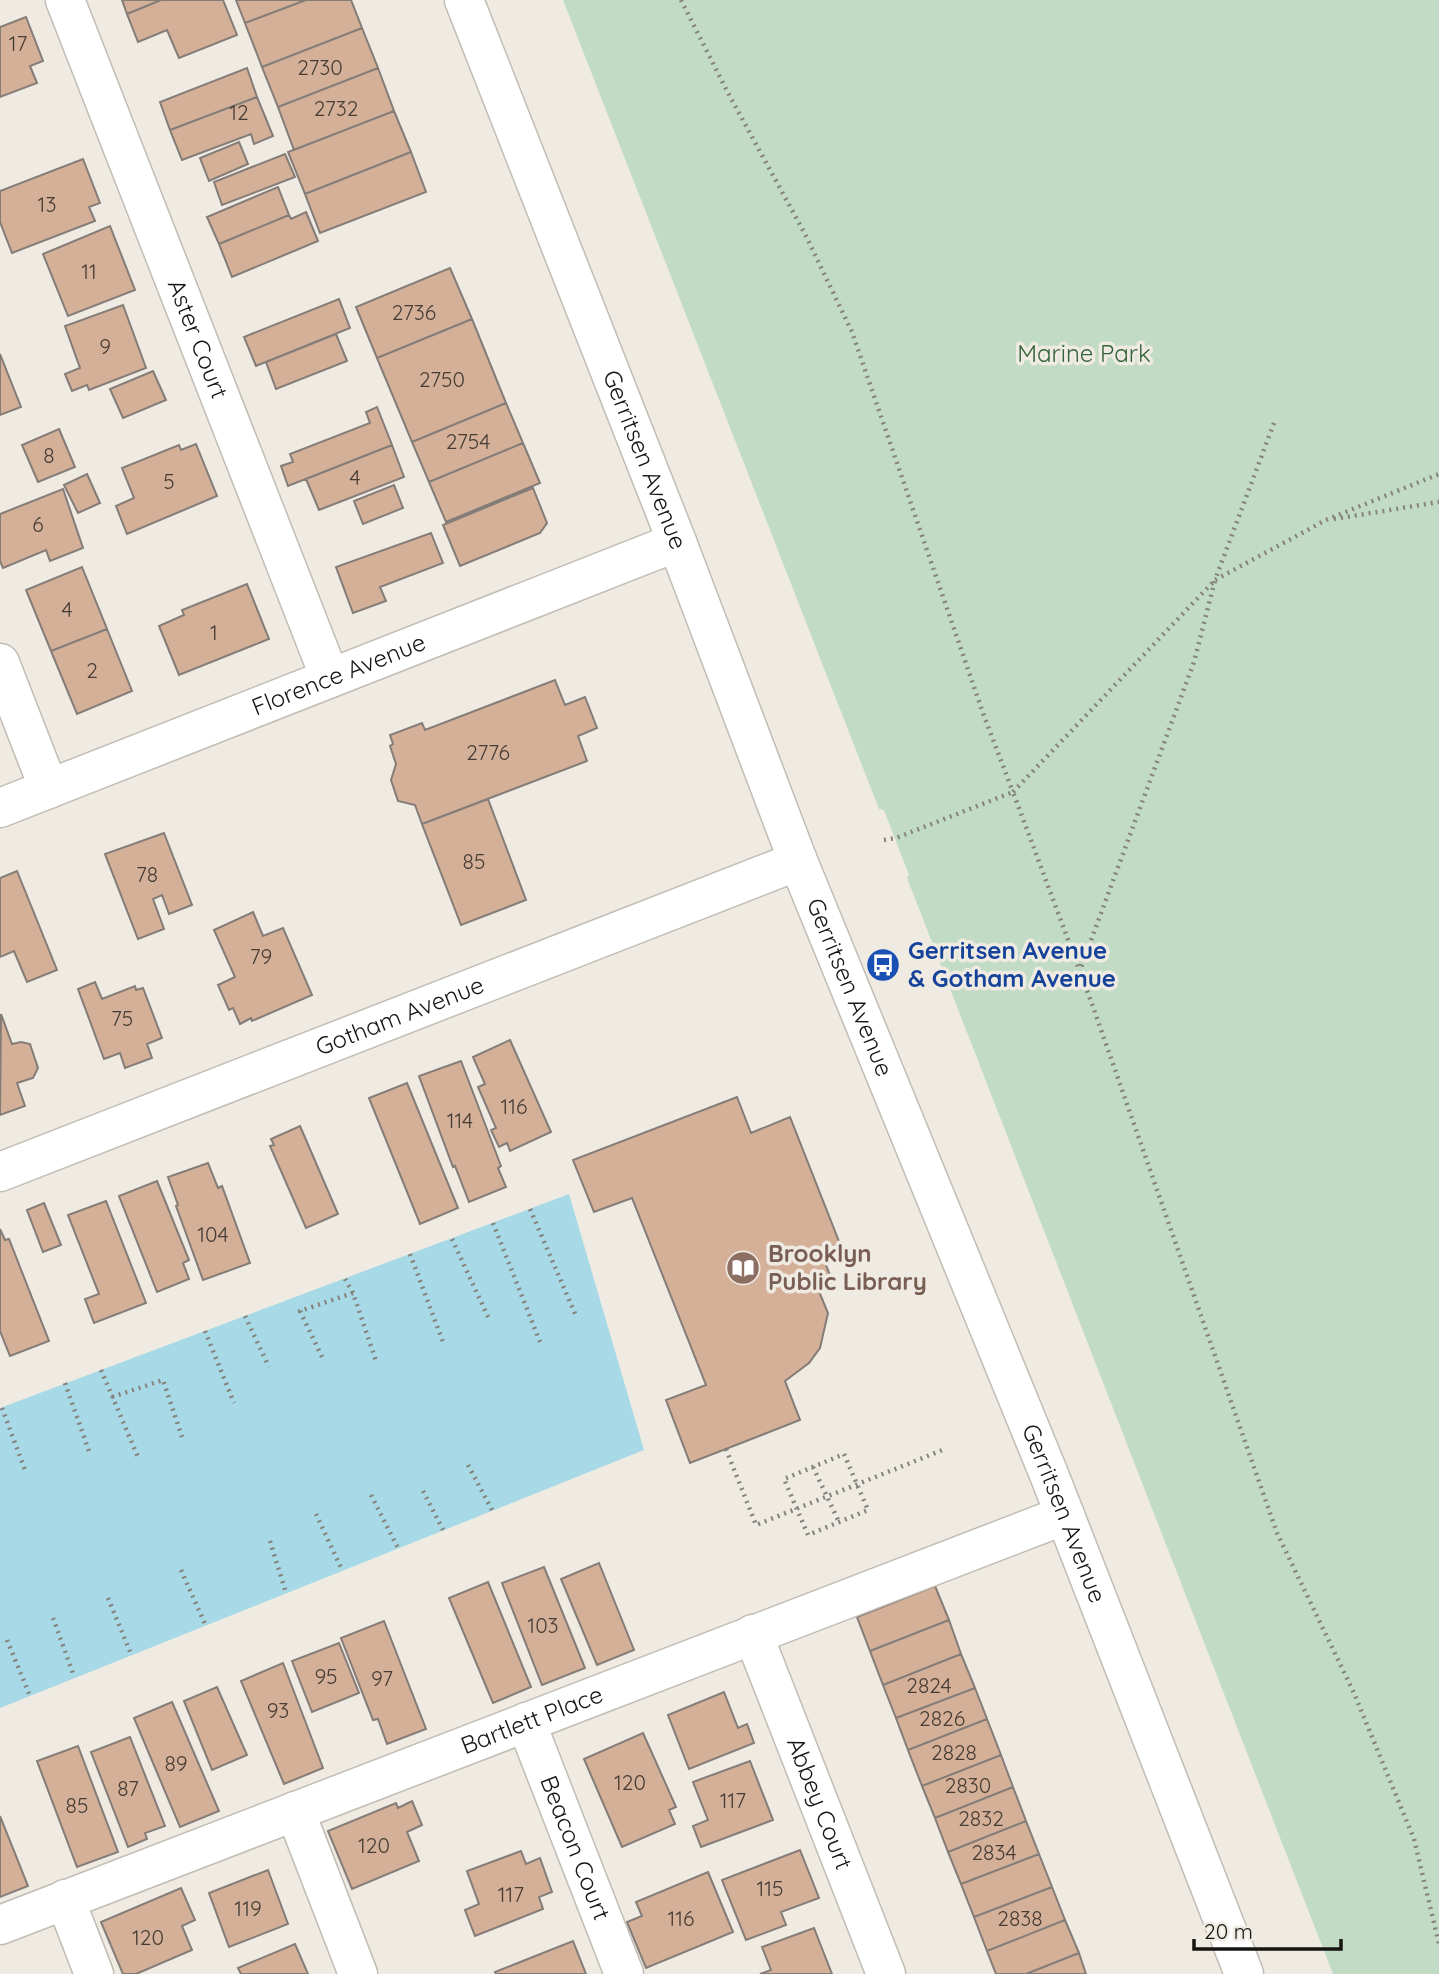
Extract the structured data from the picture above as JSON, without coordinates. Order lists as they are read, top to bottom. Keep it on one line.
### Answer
{"streets":{"street":["Aster Court","Gerritsen Avenue","Florence Avenue","Gotham Avenue","Bartlett Place","Abbey Court","Beacon Court"]},"crossings":[["Aster Court","Florence Avenue"],["Gerritsen Avenue","Florence Avenue"],["Gerritsen Avenue","Gotham Avenue"],["Gerritsen Avenue","Bartlett Place"],["Bartlett Place","Abbey Court"],["Bartlett Place","Beacon Court"]],"parks":["Marine Park"],"places":{"bus stop":["Gerritsen Avenue & Gotham Avenue"],"library":["Brooklyn Public Library"]},"house_numbers":["17","2730","2732","12","13","11","2736","9","2750","2754","8","4","5","6","4","1","2","2776","85","78","79","75","116","114","104","103","95","97","2824","93","2826","2828","89","120","2830","87","117","85","2832","120","2834","115","117","119","116","2838","120"],"scale_bar":"20 m"}
